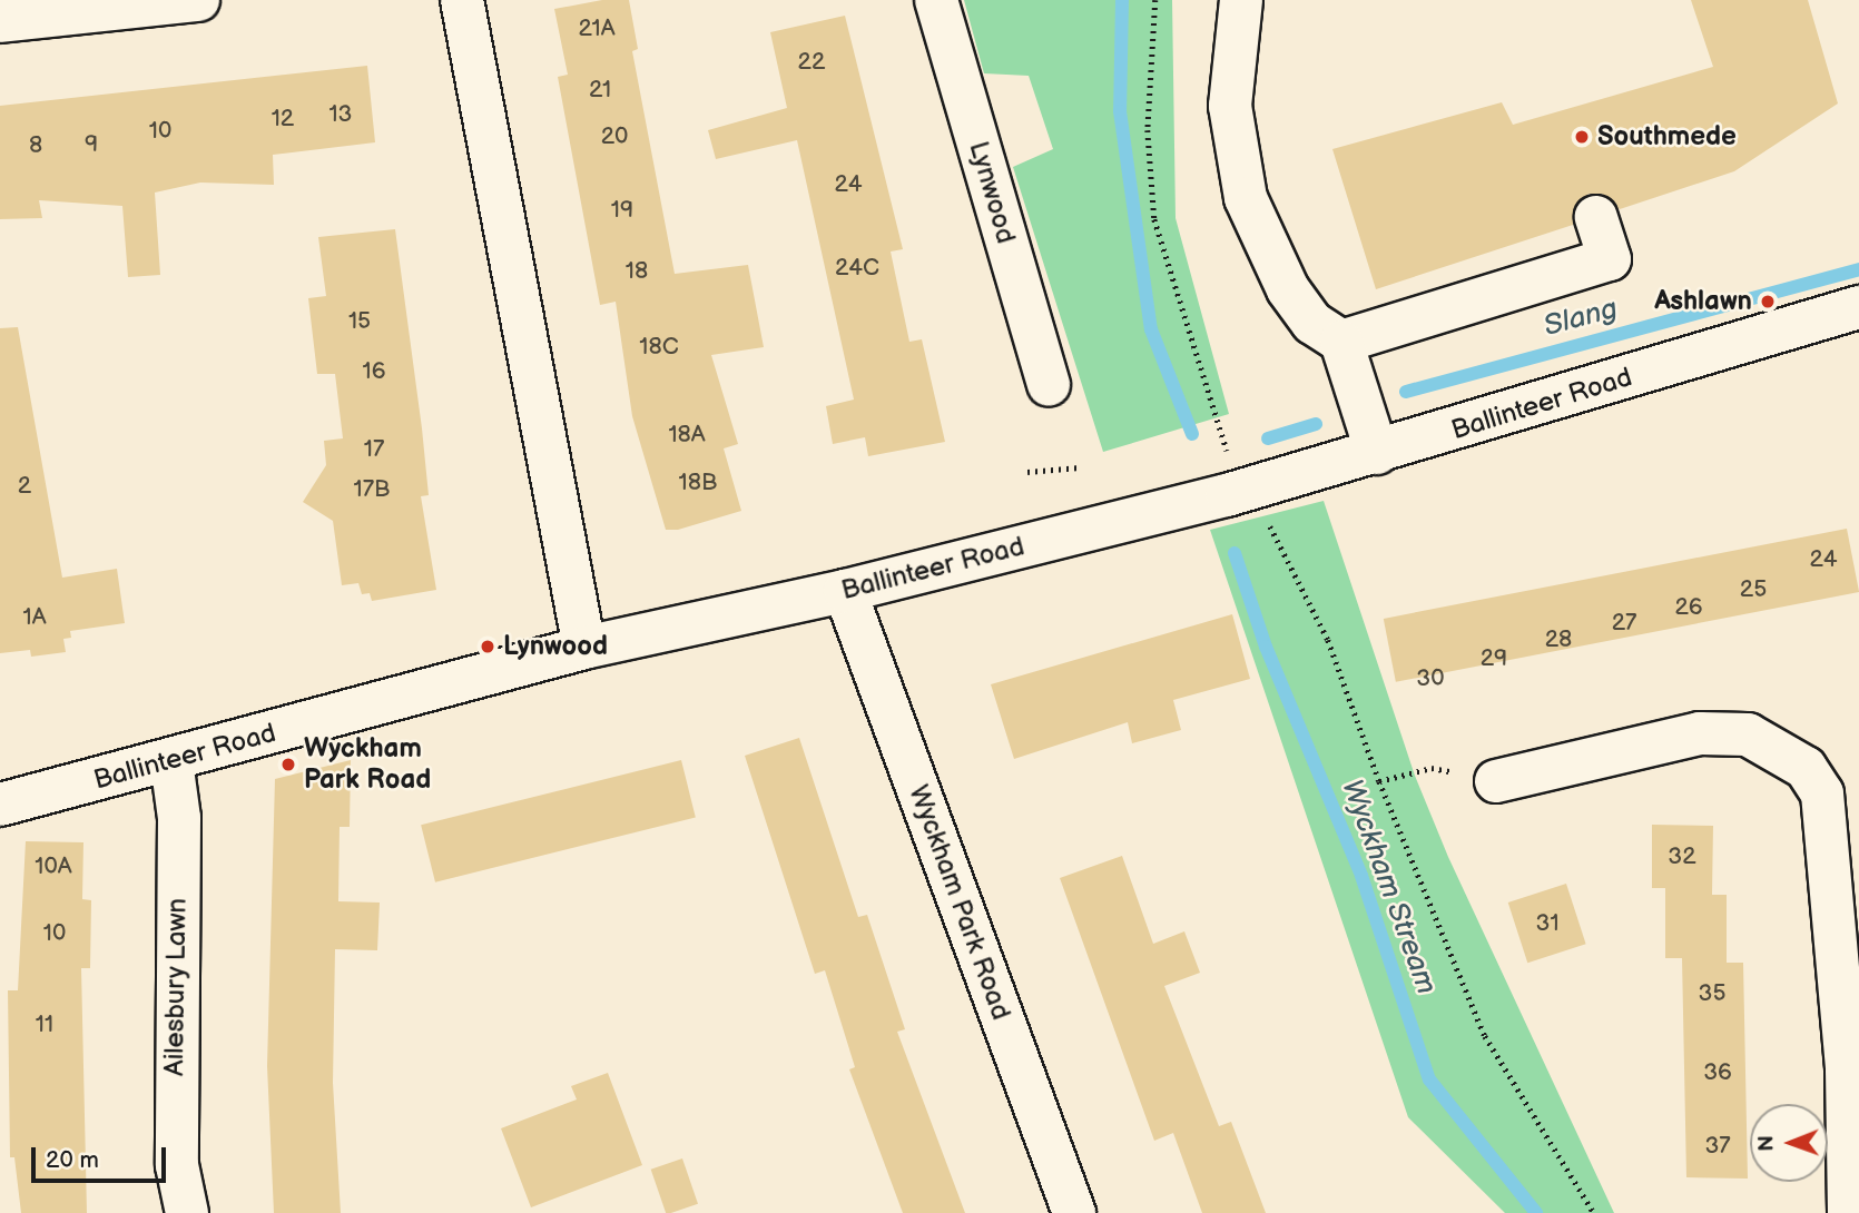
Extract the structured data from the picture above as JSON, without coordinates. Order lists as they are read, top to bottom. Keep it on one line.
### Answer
{"streets":{"street":["Lynwood","Ballinteer Road","Wyckham Park Road","Ailesbury Lawn"]},"crossings":[["Ballinteer Road","Wyckham Park Road"],["Ballinteer Road","Ailesbury Lawn"]],"water":["Slang","Wyckham Stream"],"places":["Southmede","Ashlawn","Lynwood","Wyckham Park Road"],"house_numbers":["21A","22","21","13","12","10","20","9","8","24","19","24C","18","15","18C","16","18A","17","18B","2","17B","24","25","26","1A","27","28","29","30","32","10A","31","10","35","11","36","37"],"scale_bar":"20 m","north":"left"}
